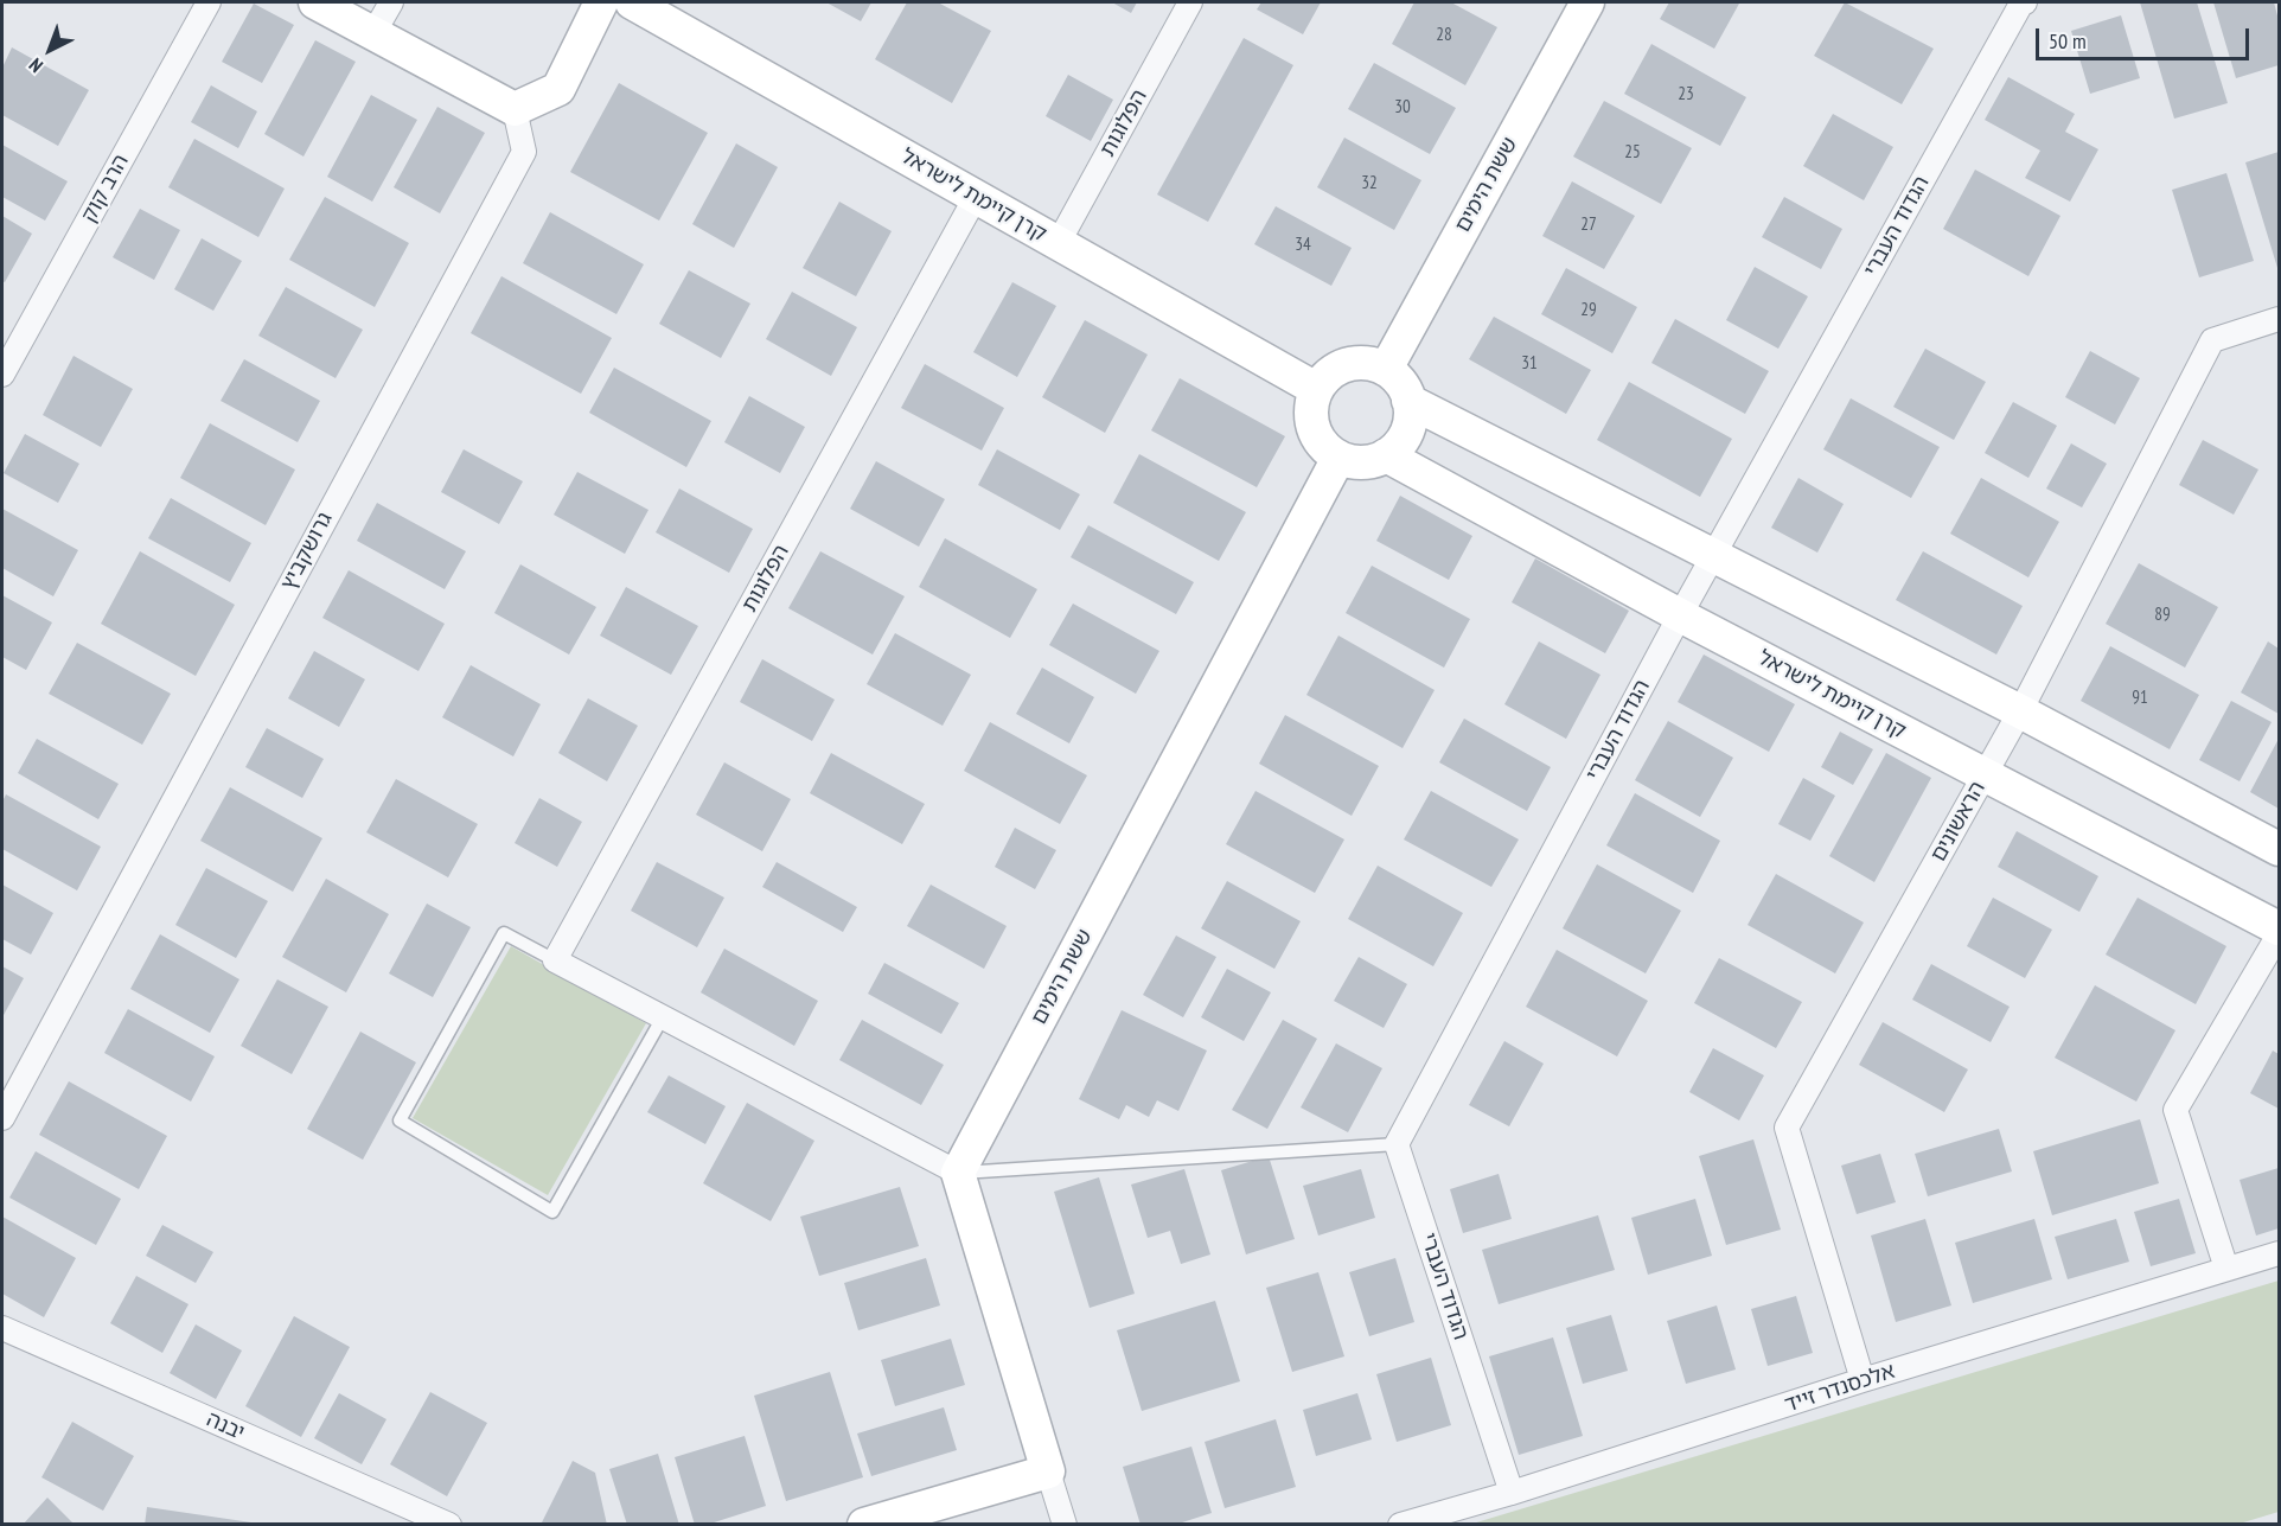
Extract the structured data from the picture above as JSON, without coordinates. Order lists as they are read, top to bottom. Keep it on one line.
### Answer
{"streets":{"street":["הפלוגות","ששת הימים","הרב קוק","קרן קיימת לישראל","הגדוד העברי","גרושקביץ","הראשונים","אלכסנדר זייד","יבנה"]},"crossings":[["הפלוגות","קרן קיימת לישראל"],["ששת הימים","קרן קיימת לישראל"],["קרן קיימת לישראל","הגדוד העברי"],["קרן קיימת לישראל","הראשונים"],["הגדוד העברי","אלכסנדר זייד"],["הראשונים","אלכסנדר זייד"]],"house_numbers":["28","23","30","25","32","27","34","29","31","89","91"],"scale_bar":"50 m","north":"bottom left"}
